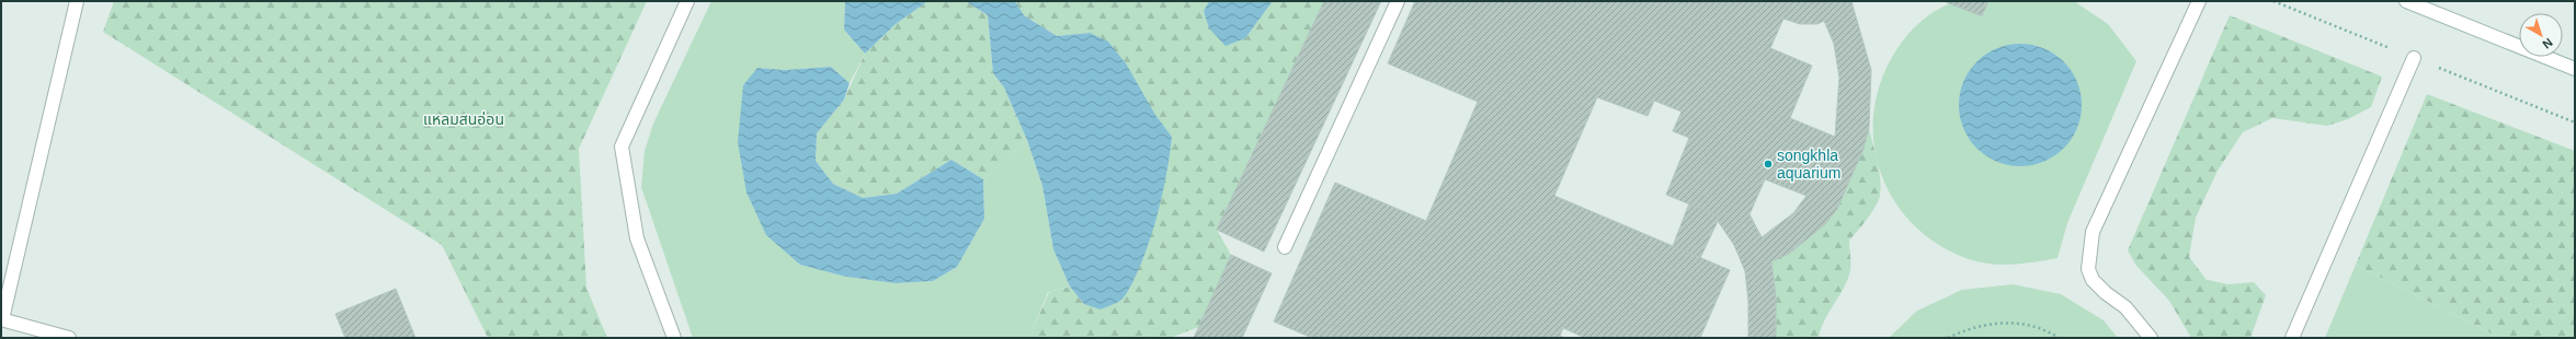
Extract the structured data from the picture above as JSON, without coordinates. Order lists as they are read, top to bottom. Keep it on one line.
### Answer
{"parks":["แหลมสนอ่อน"],"places":["songkhla aquarium"],"north":"bottom right"}
